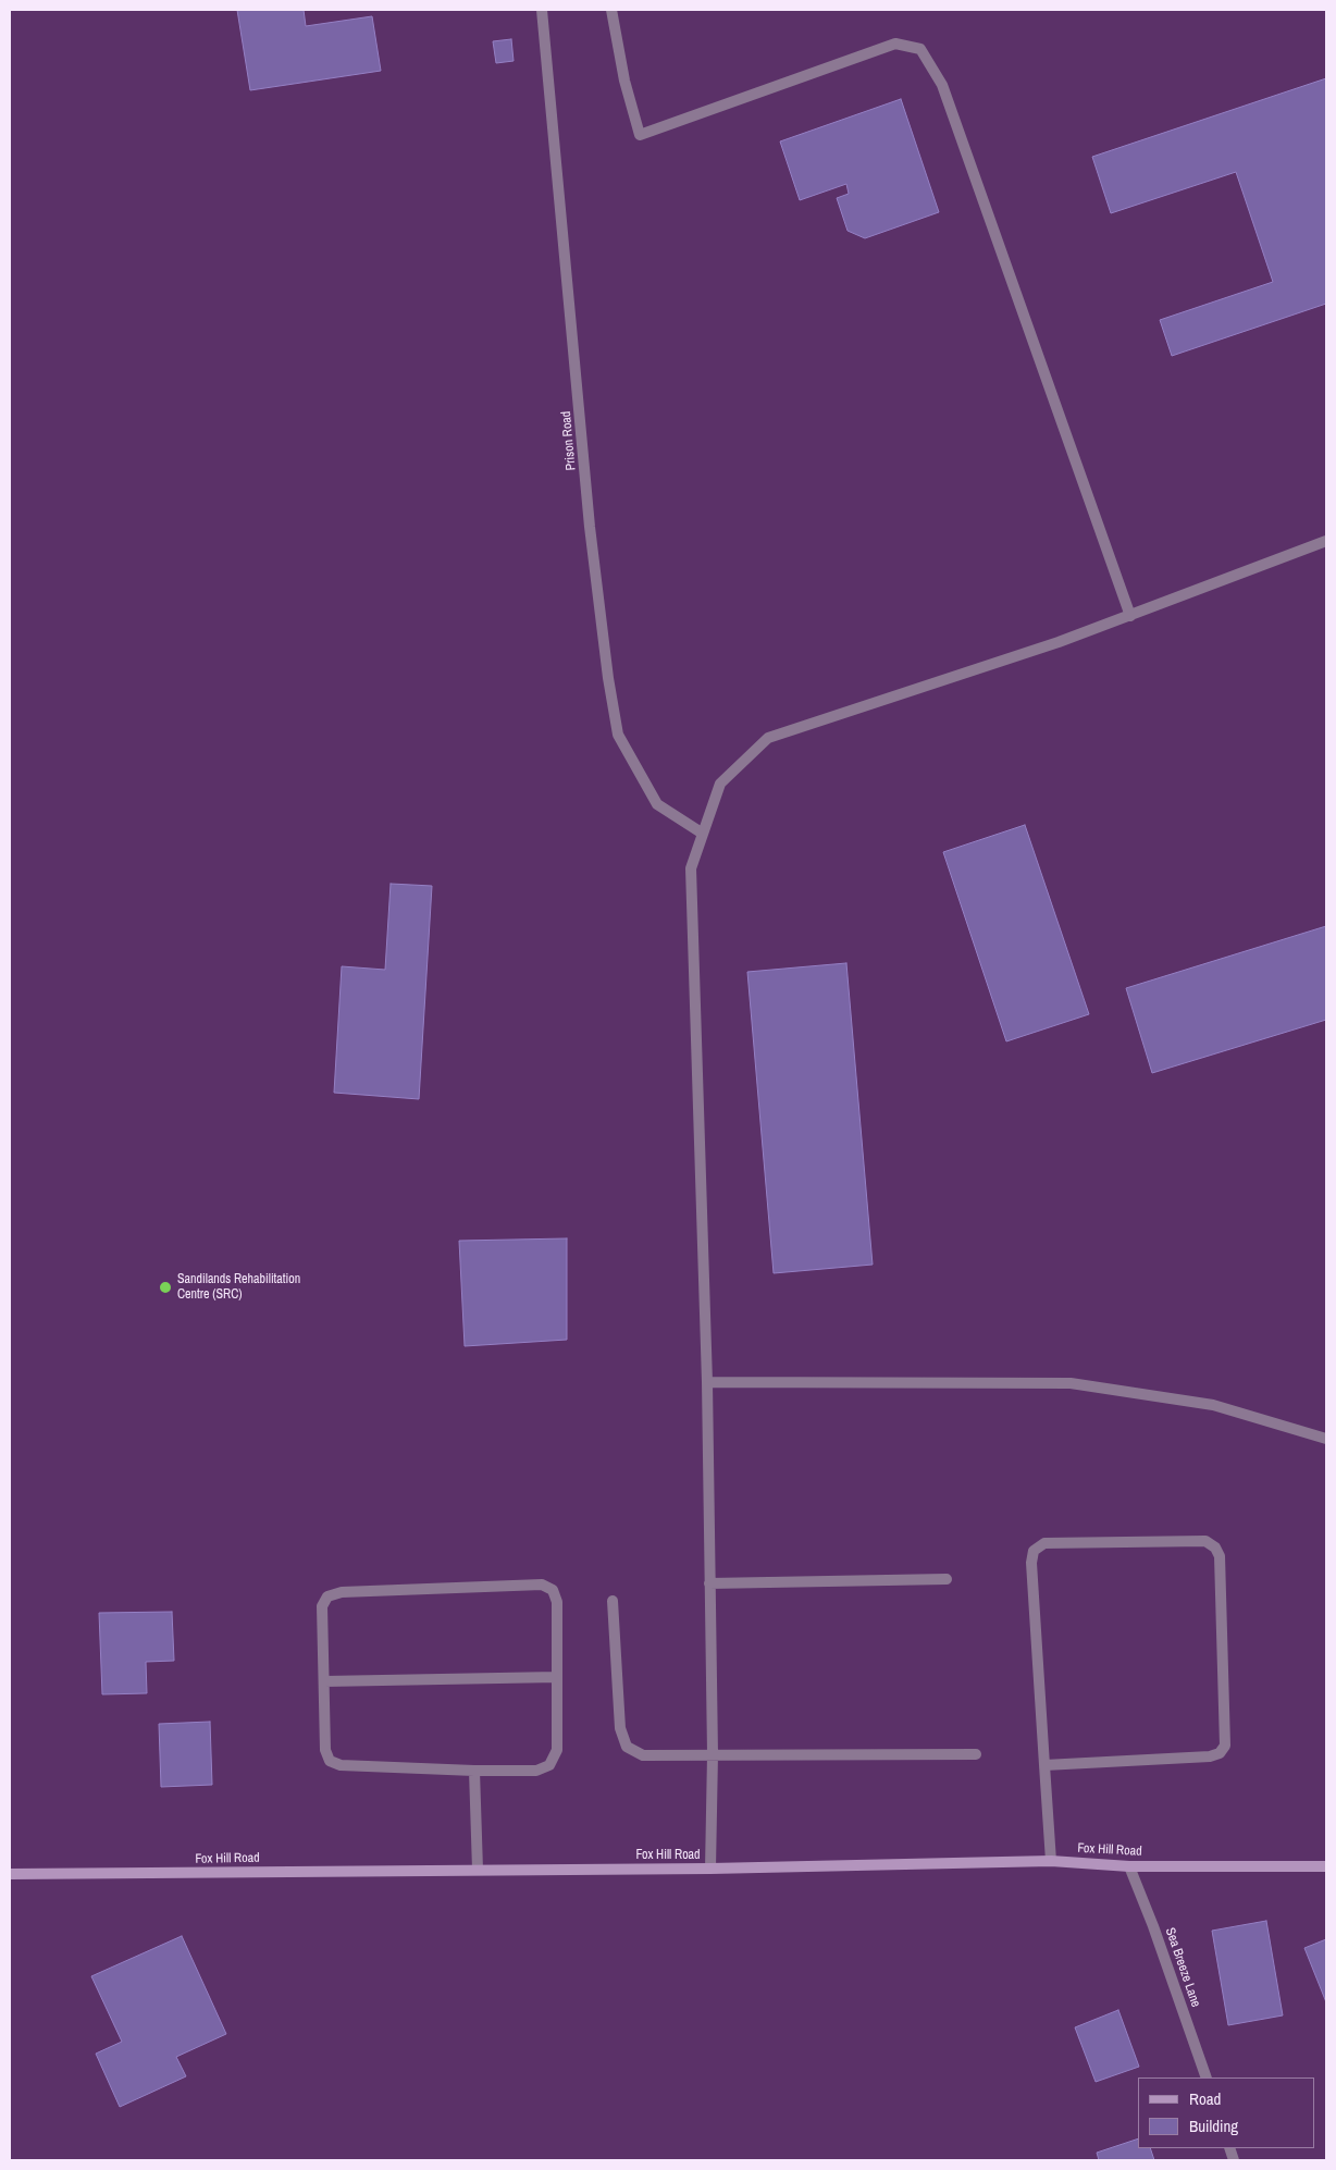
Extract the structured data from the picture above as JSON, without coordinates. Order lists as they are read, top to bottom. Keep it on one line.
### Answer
{"streets":{"main road":["Fox Hill Road"],"street":["Prison Road","Sea Breeze Lane"]},"crossings":[["Fox Hill Road","Sea Breeze Lane"]],"places":["Sandilands Rehabilitation Centre (SRC)"],"legend":["Road","Building"]}
